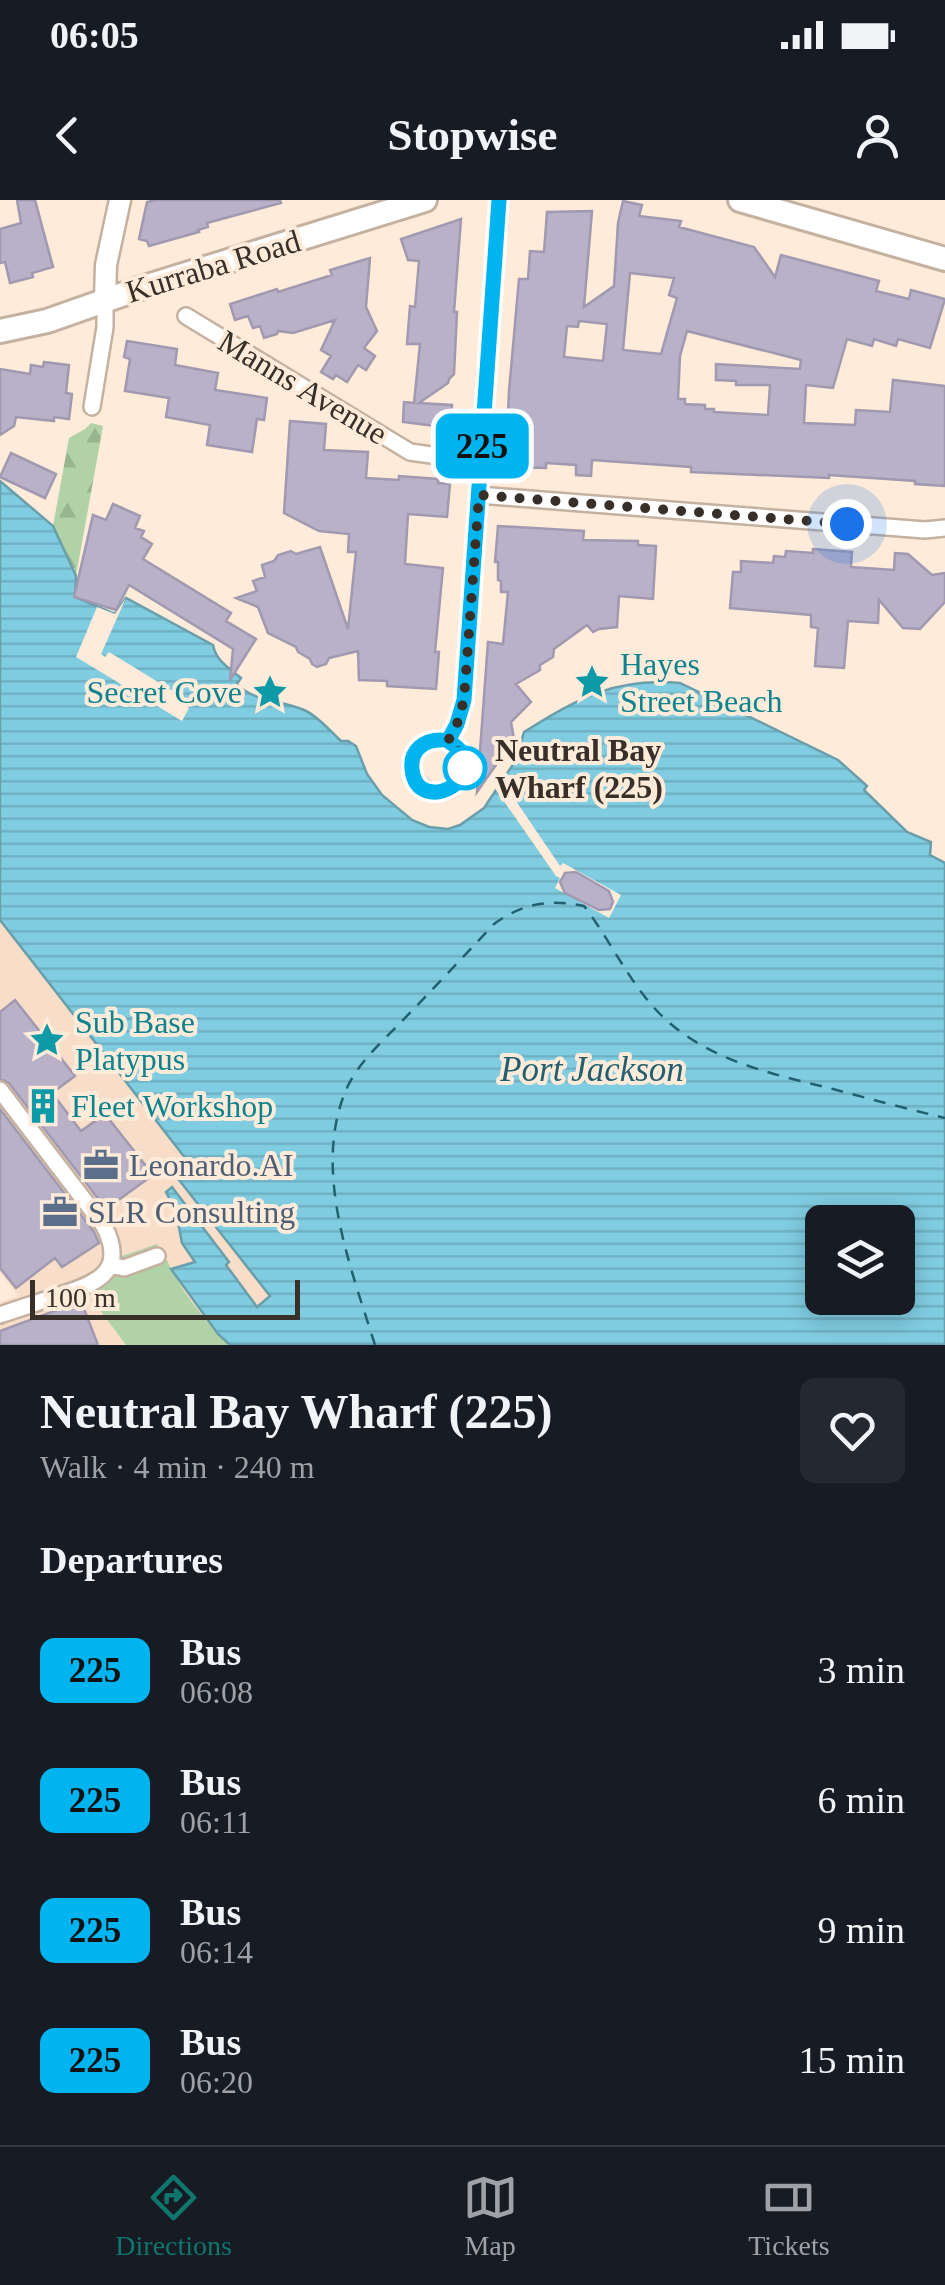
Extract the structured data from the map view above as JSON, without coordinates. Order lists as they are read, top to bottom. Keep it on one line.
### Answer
{"streets":{"main road":["Kurraba Road"],"street":["Manns Avenue"]},"water":["Port Jackson"],"places":{"place":["Hayes Street Beach","Secret Cove","Sub Base Platypus"],"other":["Neutral Bay Wharf (225)"],"building":["Fleet Workshop"],"office":["Leonardo.AI","SLR Consulting"]},"lines":["bus line 225"],"scale_bar":"100 m","page":{"status":"06:05","header":"Stopwise","on_map":"225","scale":"100 m","heading":[["Neutral Bay Wharf (225)","Walk · 4 min · 240 m"],"Departures"],"list":[{"mark":"225","name":"Bus","note":"06:08","value":"3 min"},{"mark":"225","name":"Bus","note":"06:11","value":"6 min"},{"mark":"225","name":"Bus","note":"06:14","value":"9 min"},{"mark":"225","name":"Bus","note":"06:20","value":"15 min"}],"tabs":["Directions","Map","Tickets"]}}
